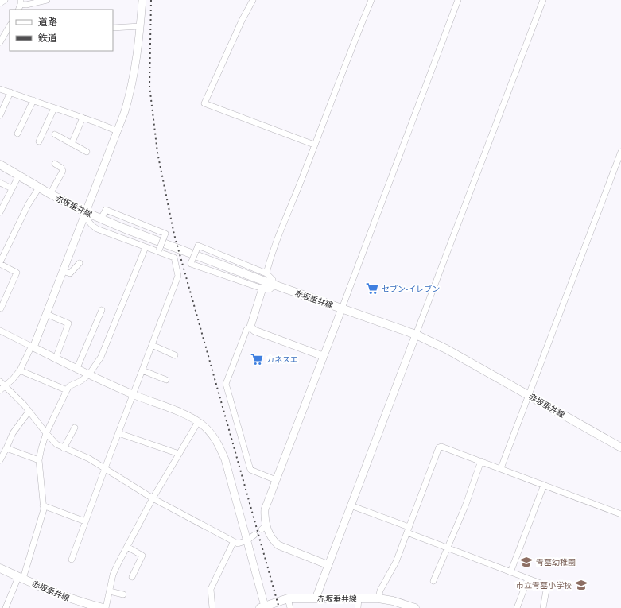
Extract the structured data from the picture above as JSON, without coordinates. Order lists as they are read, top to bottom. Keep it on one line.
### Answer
{"streets":{"main road":["赤坂垂井線"]},"places":{"supermarket":["セブン-イレブン","カネスエ"],"school or university":["青墓幼稚園","市立青墓小学校"]},"legend":["道路","鉄道"]}
